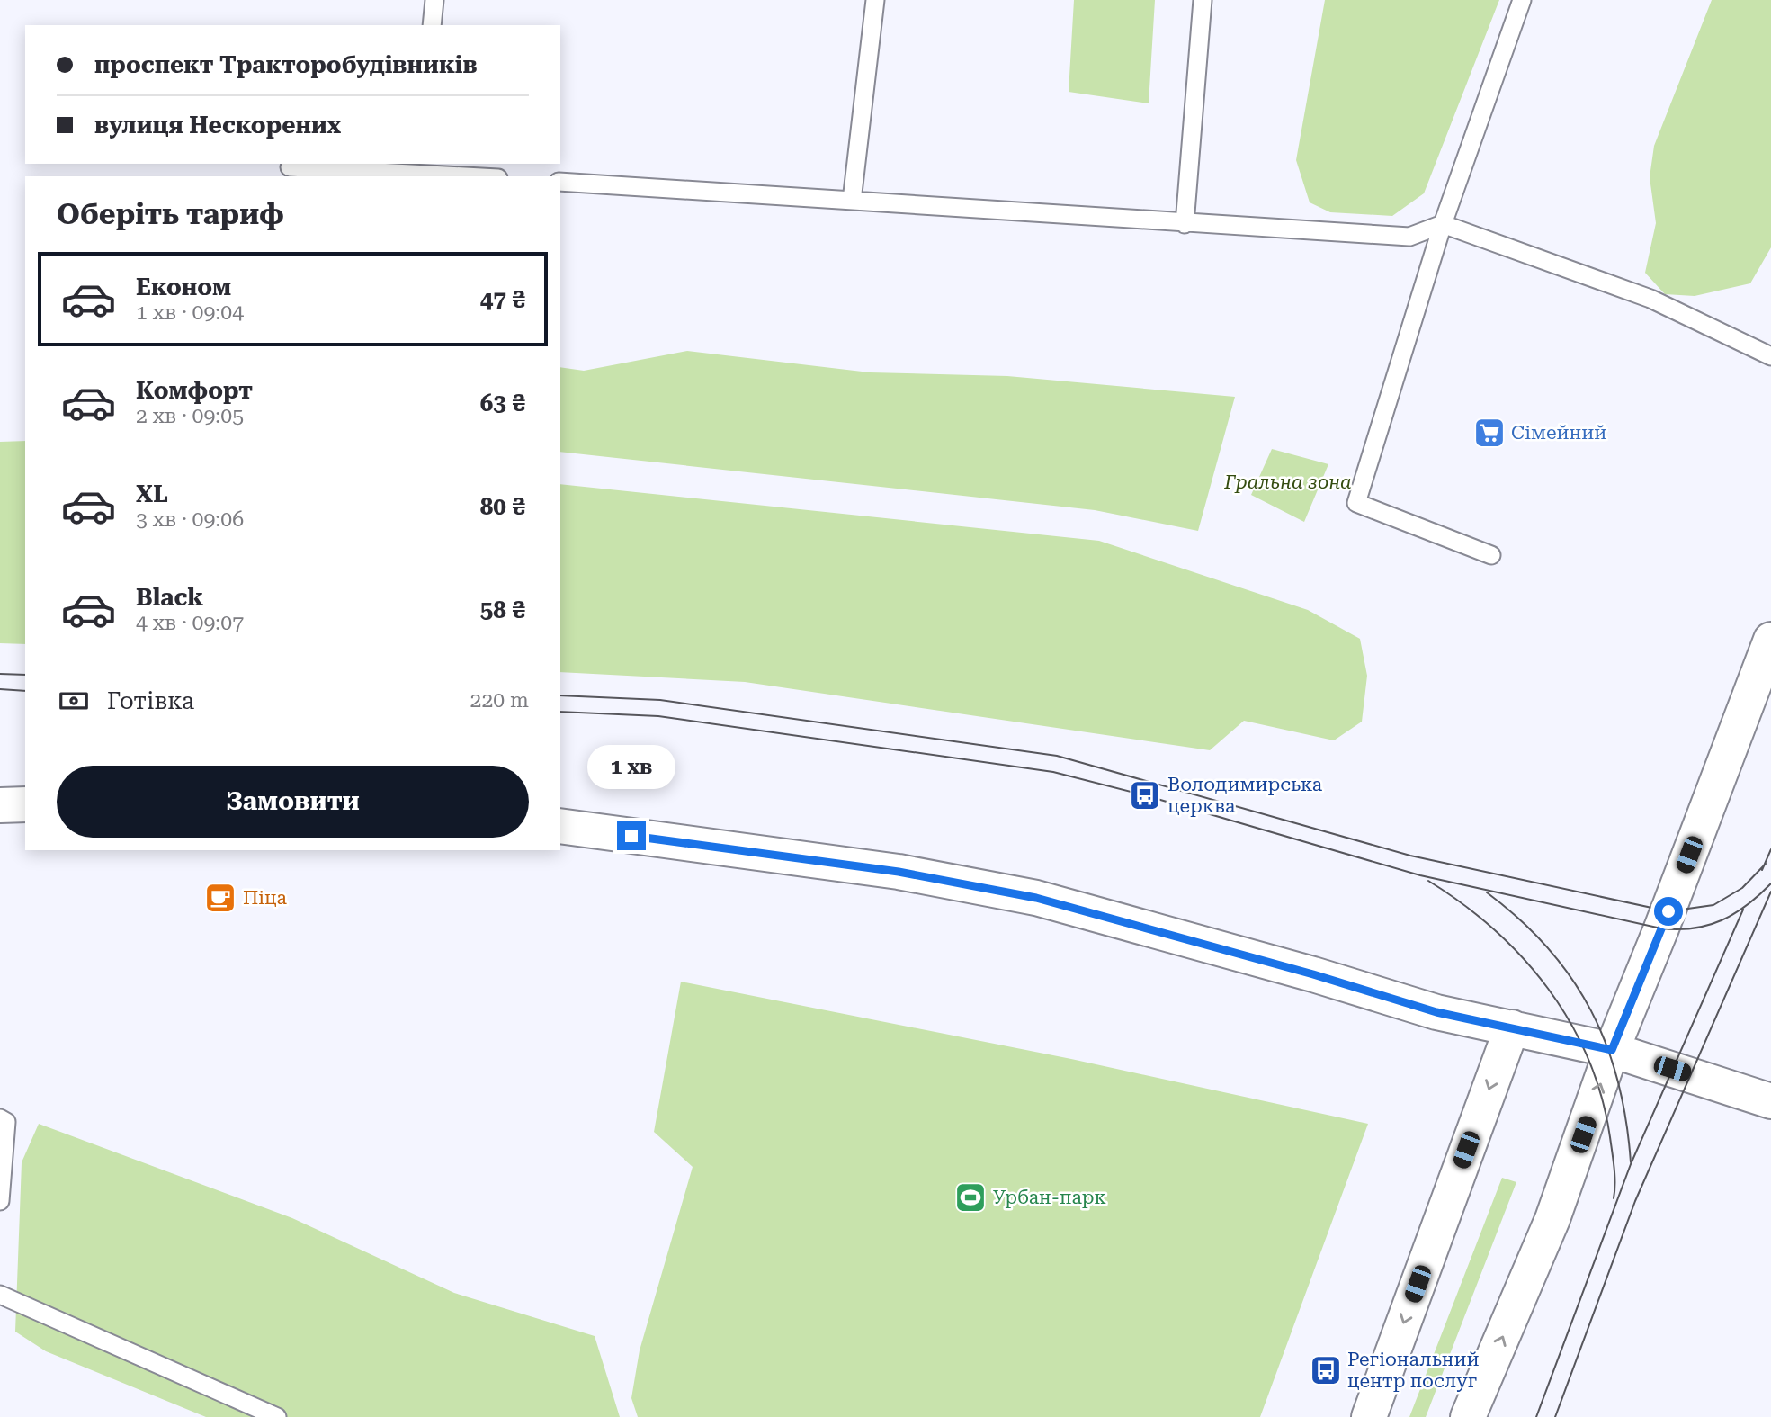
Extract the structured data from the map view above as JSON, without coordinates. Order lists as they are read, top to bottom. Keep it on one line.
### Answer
{"parks":["Гральна зона"],"places":{"supermarket":["Сімейний"],"bus stop":["Володимирська церква","Регіональний центр послуг"],"cafe":["Піца"],"sports":["Урбан-парк"]},"page":{"banner":["проспект Тракторобудівників","вулиця Нескорених"],"heading":"Оберіть тариф","list":[{"name":"Економ","note":"1 хв · 09:04","value":"47 ₴"},{"name":"Комфорт","note":"2 хв · 09:05","value":"63 ₴"},{"name":"XL","note":"3 хв · 09:06","value":"80 ₴"},{"name":"Black","note":"4 хв · 09:07","value":"58 ₴"}],"pay":["Готівка","220 m"],"bubble":"1 хв","buttons":"Замовити"}}
